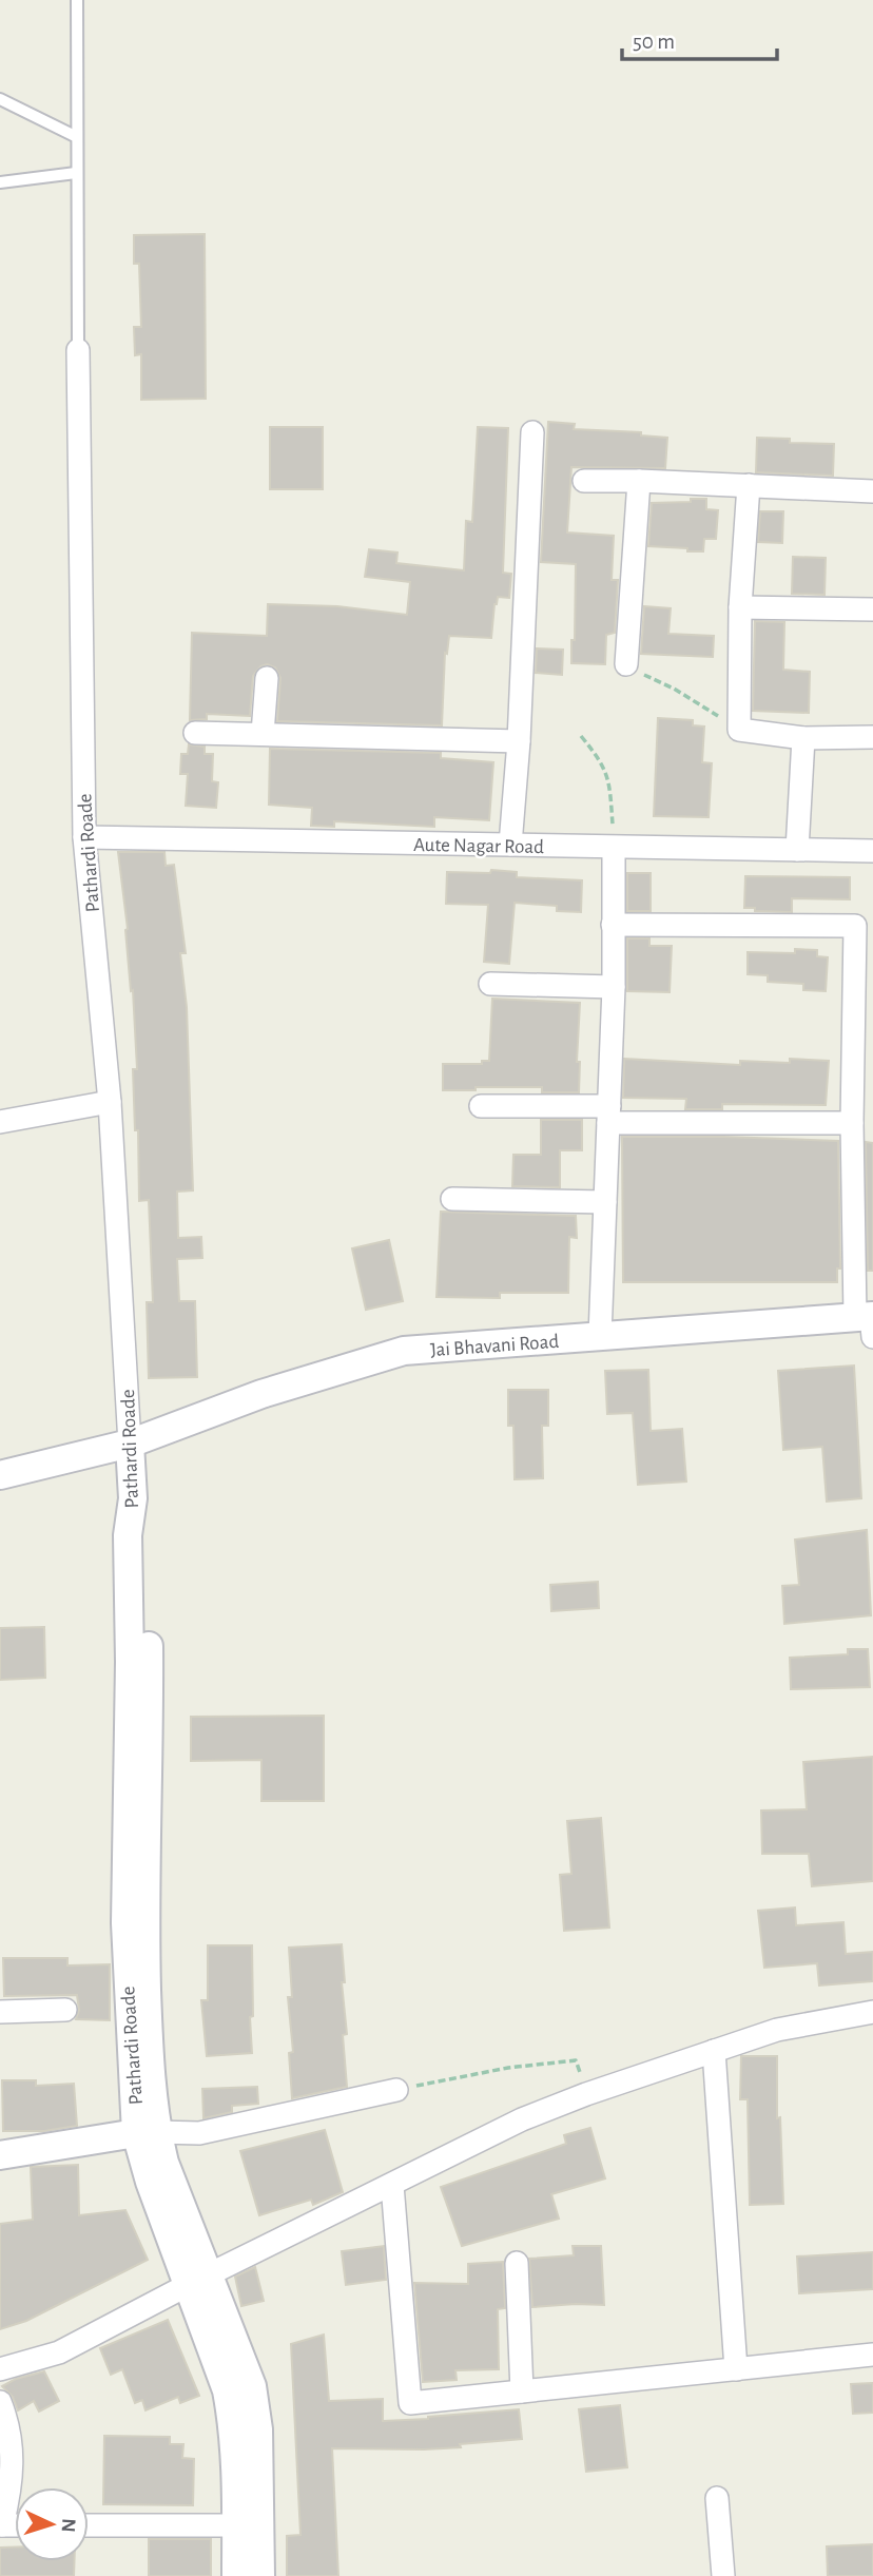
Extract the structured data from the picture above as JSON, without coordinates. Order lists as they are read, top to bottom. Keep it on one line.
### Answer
{"streets":{"street":["Aute Nagar Road","Pathardi Roade","Jai Bhavani Road"]},"crossings":[["Aute Nagar Road","Pathardi Roade"],["Pathardi Roade","Jai Bhavani Road"]],"scale_bar":"50 m","north":"right"}
